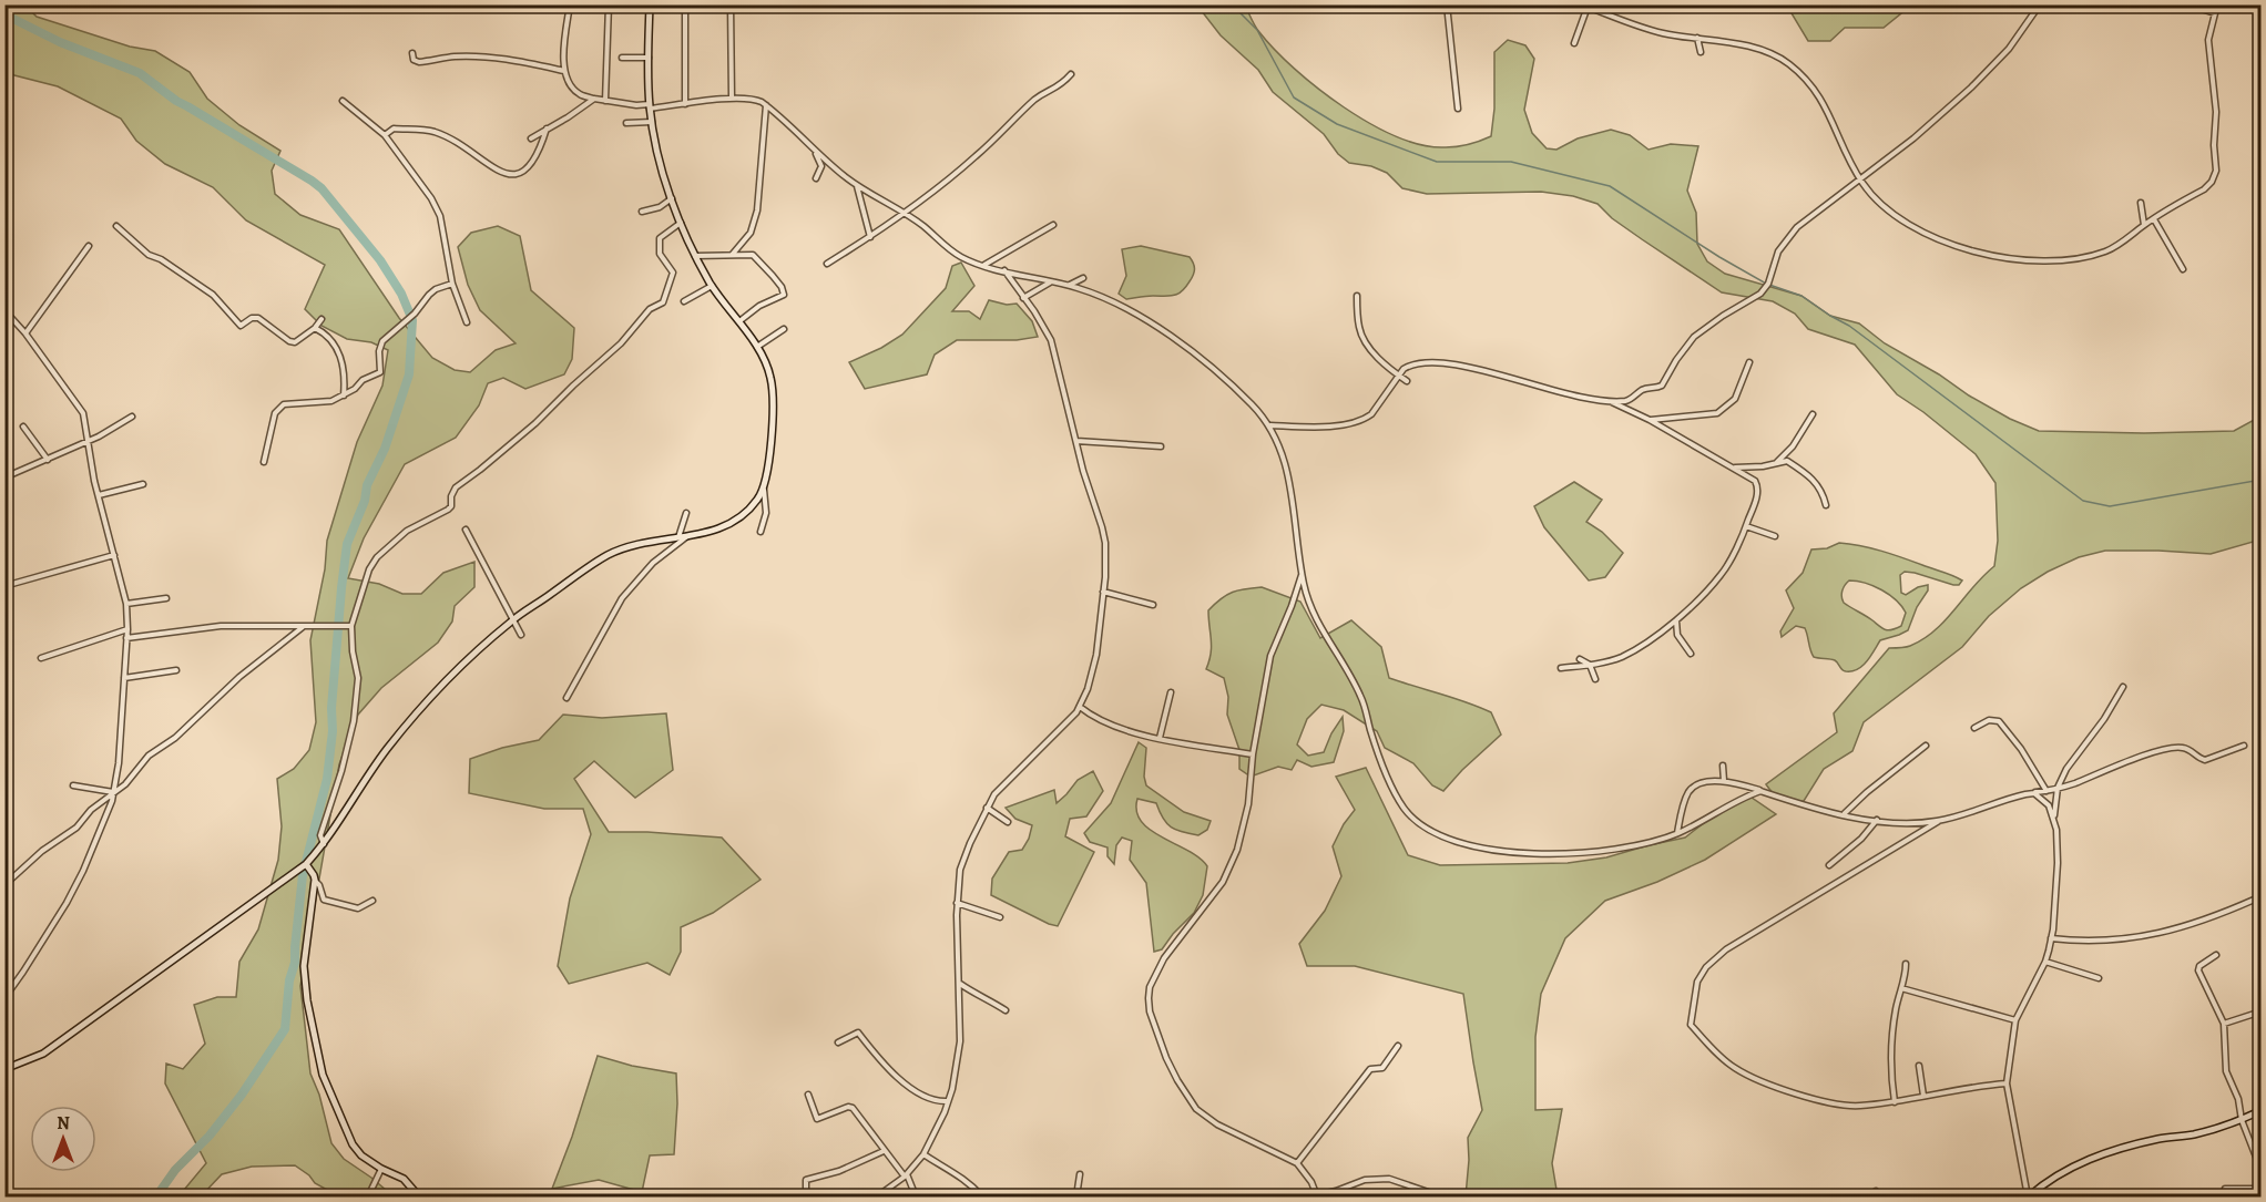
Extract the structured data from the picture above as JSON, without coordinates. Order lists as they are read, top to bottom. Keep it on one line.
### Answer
{"north":"top"}
